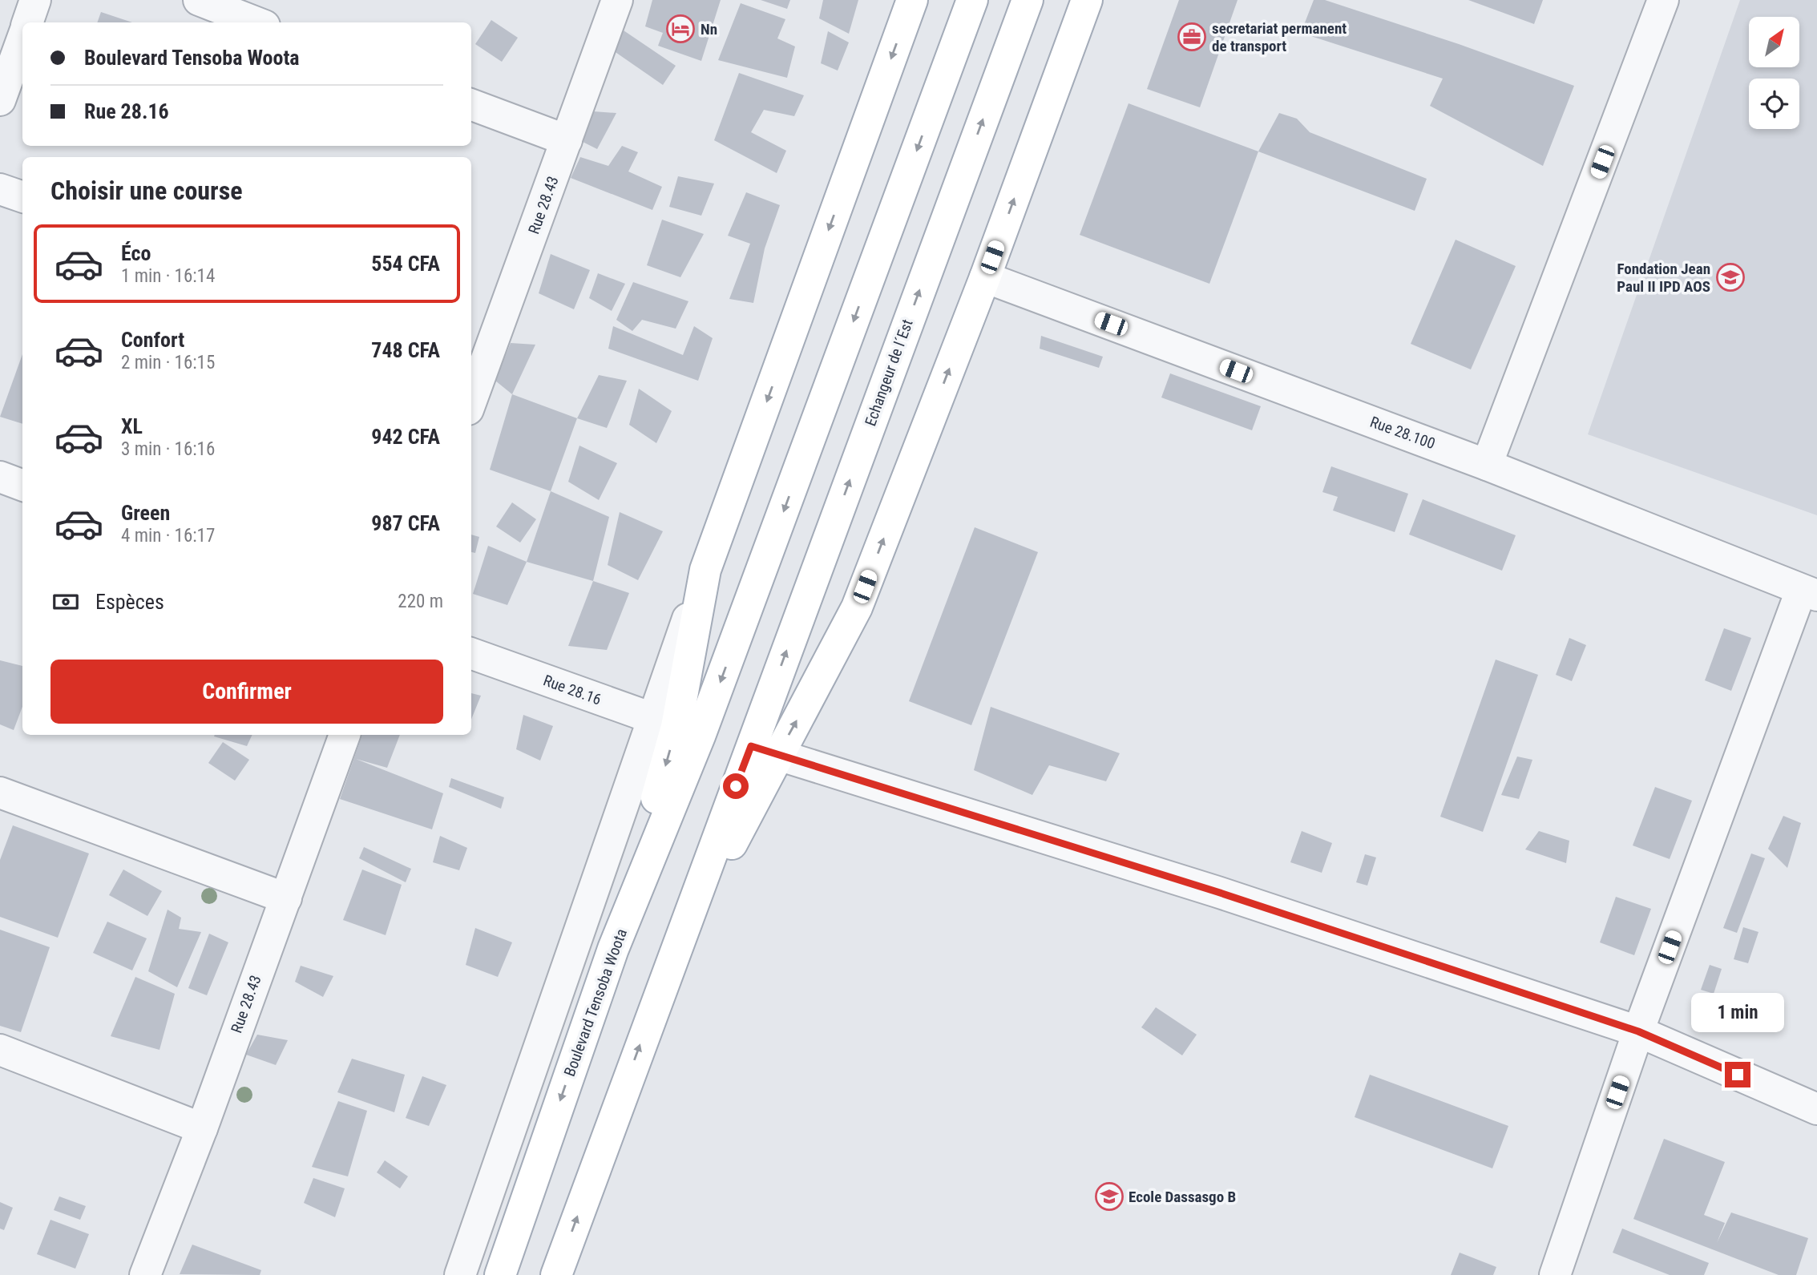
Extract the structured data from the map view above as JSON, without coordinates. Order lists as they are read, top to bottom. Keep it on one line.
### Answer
{"streets":{"main road":["Echangeur de l´Est","Boulevard Tensoba Woota"],"street":["Rue 28.43","Rue 28.100","Rue 28.16"]},"crossings":[["Rue 28.16","Boulevard Tensoba Woota"]],"places":{"hotel":["Nn"],"office":["secretariat permanent de transport"],"school or university":["Fondation Jean Paul II IPD AOS","Ecole Dassasgo B"]},"north":"top right","page":{"banner":["Boulevard Tensoba Woota","Rue 28.16"],"heading":"Choisir une course","list":[{"name":"Éco","note":"1 min · 16:14","value":"554 CFA"},{"name":"Confort","note":"2 min · 16:15","value":"748 CFA"},{"name":"XL","note":"3 min · 16:16","value":"942 CFA"},{"name":"Green","note":"4 min · 16:17","value":"987 CFA"}],"pay":["Espèces","220 m"],"buttons":"Confirmer","bubble":"1 min"}}
